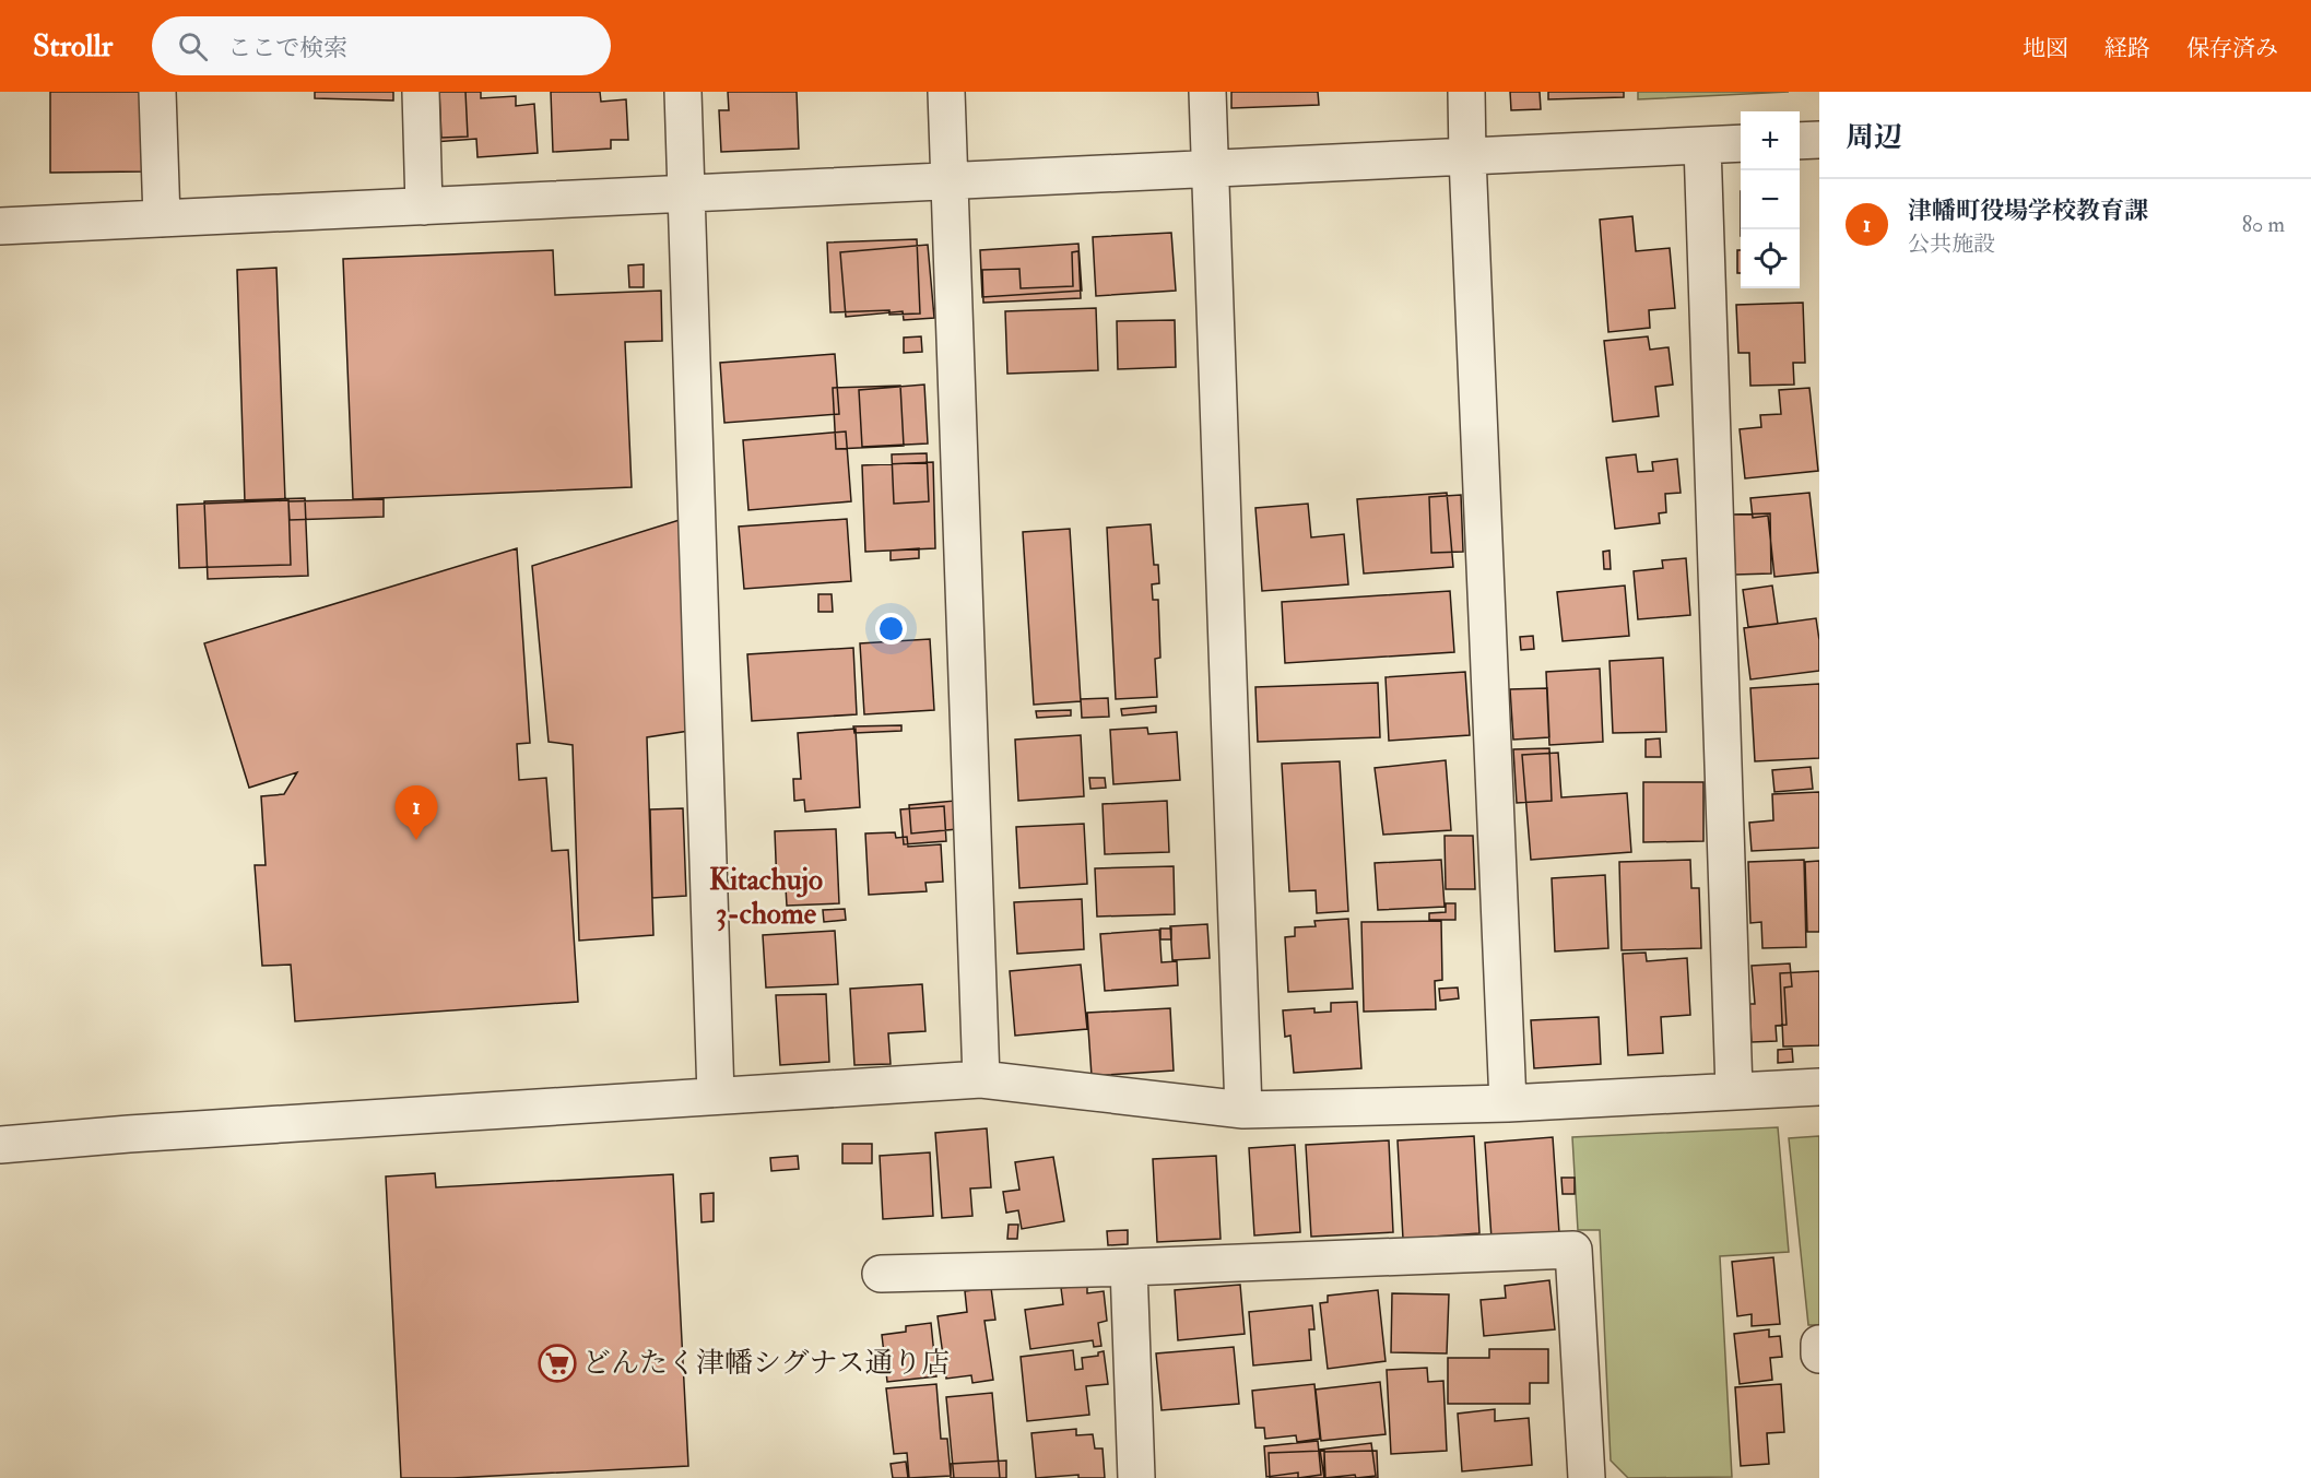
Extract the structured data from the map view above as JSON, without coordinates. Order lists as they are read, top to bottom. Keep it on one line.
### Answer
{"districts":["Kitachujo 3-chome"],"places":{"supermarket":["どんたく津幡シグナス通り店"]},"page":{"header":"Strollr","search":"ここで検索","nav":["地図","経路","保存済み"],"heading":"周辺","map_buttons":["+","−"],"list":[{"mark":"1","name":"津幡町役場学校教育課","note":"公共施設","value":"80 m"}],"pins":"1"}}
